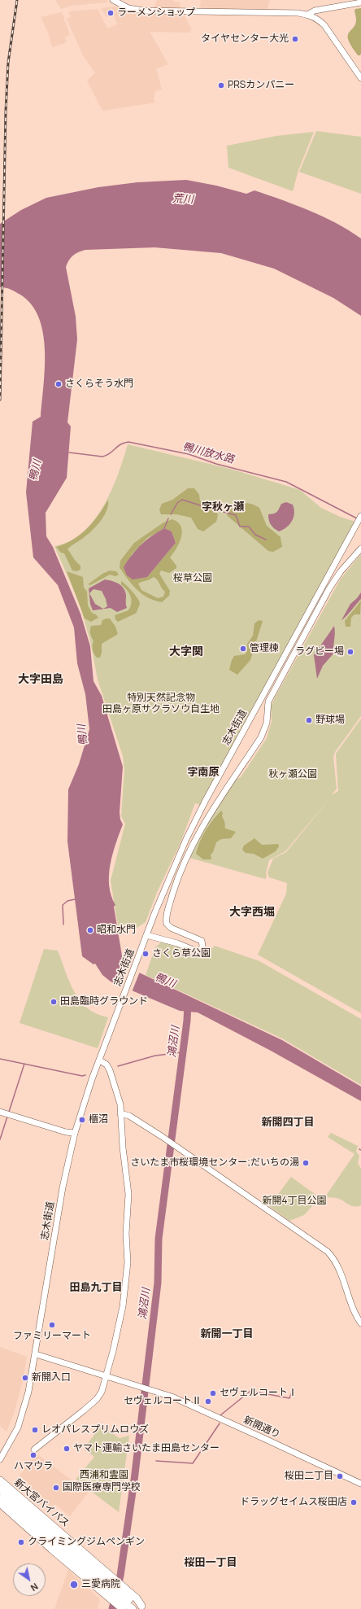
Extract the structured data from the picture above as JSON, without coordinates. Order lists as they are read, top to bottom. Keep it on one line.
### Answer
{"streets":{"highway":["新大宮バイパス"],"street":["志木街道","新開通り"]},"districts":["字秋ヶ瀬","大字関","大字田島","字南原","大字西堀","新開四丁目","田島九丁目","新開一丁目","桜田一丁目"],"water":["荒川","鴨川放水路","鴨川","鴻沼川"],"parks":["桜草公園","特別天然記念物 田島ヶ原サクラソウ自生地","秋ヶ瀬公園","新開4丁目公園","西浦和霊園"],"places":["ラーメンショップ","タイヤセンター大光","PRSカンパニー","さくらそう水門","管理棟","ラグビー場","野球場","昭和水門","さくら草公園","田島臨時グラウンド","櫃沼","さいたま市桜環境センター;だいちの湯","ファミリーマート","新開入口","セヴェルコートⅠ","セヴェルコートⅡ","レオパレスプリムロウズ","ヤマト運輸さいたま田島センター","ハマウラ","桜田二丁目","国際医療専門学校","ドラッグセイムス桜田店","クライミングジムペンギン","三愛病院"],"north":"bottom right"}
